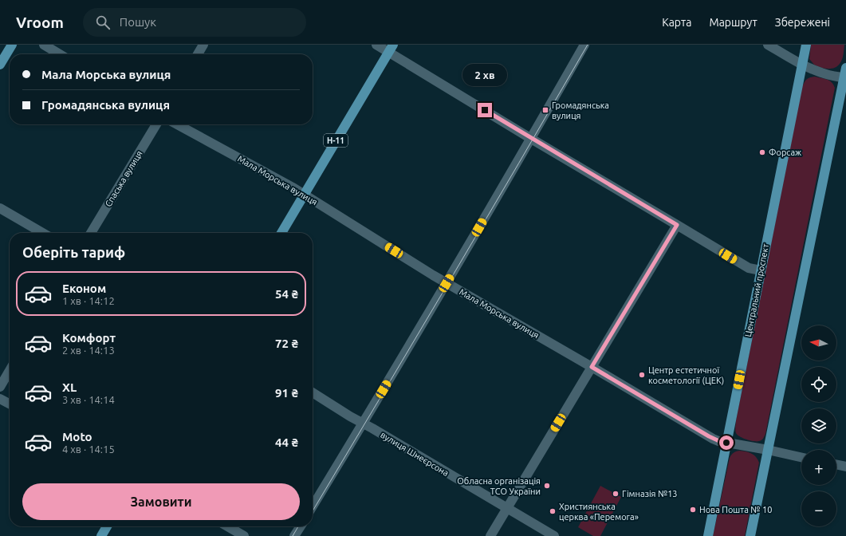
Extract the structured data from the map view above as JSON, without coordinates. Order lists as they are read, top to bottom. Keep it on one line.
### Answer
{"streets":{"main road":["Н-11","Центральний проспект"],"street":["Спаська вулиця","Мала Морська вулиця","вулиця Шнеєрсона"]},"crossings":[["Н-11","Мала Морська вулиця"],["Мала Морська вулиця","Центральний проспект"]],"places":{"transit":["Громадянська вулиця"],"other":["Форсаж","Центр естетичної косметології (ЦЕК)","Обласна організація ТСО України","Гімназія №13","Нова Пошта № 10","Християнська церква «Перемога»"]},"north":"left","page":{"header":"Vroom","search":"Пошук","nav":["Карта","Маршрут","Збережені"],"banner":["Мала Морська вулиця","Громадянська вулиця"],"bubble":"2 хв","heading":"Оберіть тариф","list":[{"name":"Економ","note":"1 хв · 14:12","value":"54 ₴"},{"name":"Комфорт","note":"2 хв · 14:13","value":"72 ₴"},{"name":"XL","note":"3 хв · 14:14","value":"91 ₴"},{"name":"Moto","note":"4 хв · 14:15","value":"44 ₴"}],"map_buttons":["+","−"],"buttons":"Замовити"}}
